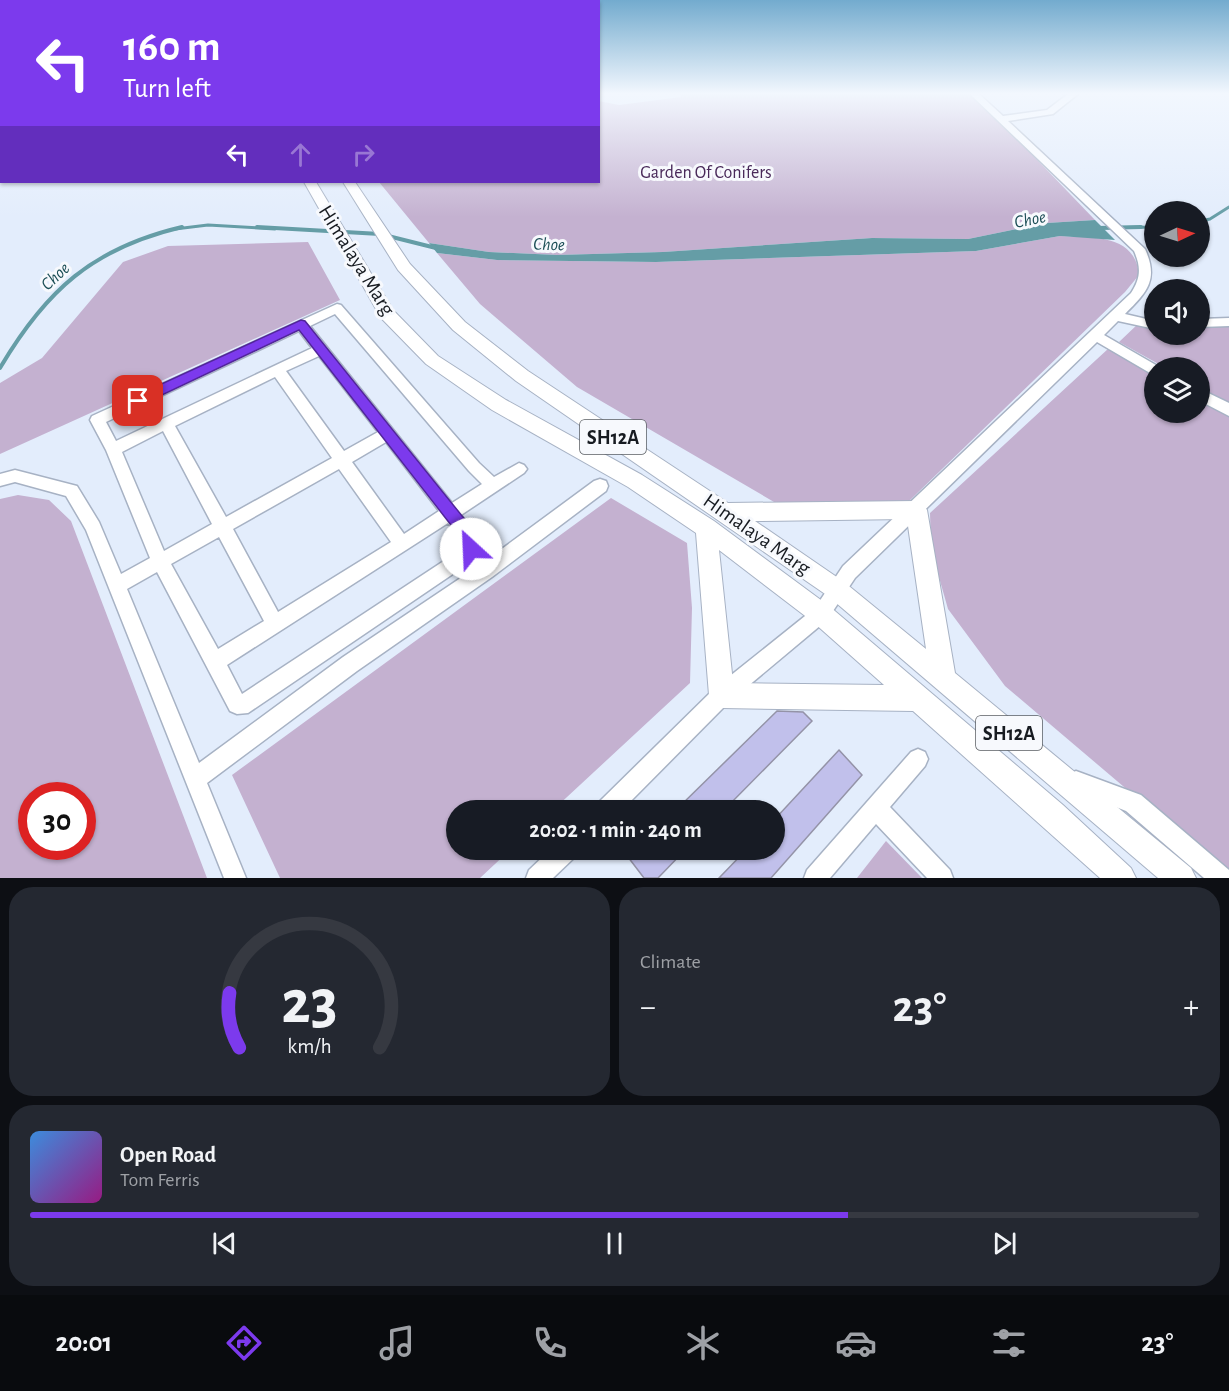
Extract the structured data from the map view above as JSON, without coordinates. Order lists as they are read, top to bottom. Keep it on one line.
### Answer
{"streets":{"main road":["Himalaya Marg","SH12A"]},"water":["Choe"],"parks":["Garden Of Conifers"],"north":"right","page":{"turn":["160 m","Turn left"],"limit":"30","trip":"20:02 · 1 min · 240 m","tile":"Climate","heat":["−","23°","+"],"song":["Open Road","Tom Ferris"],"tabs":["20:01","23°"],"gauge":["23","km/h"]}}
